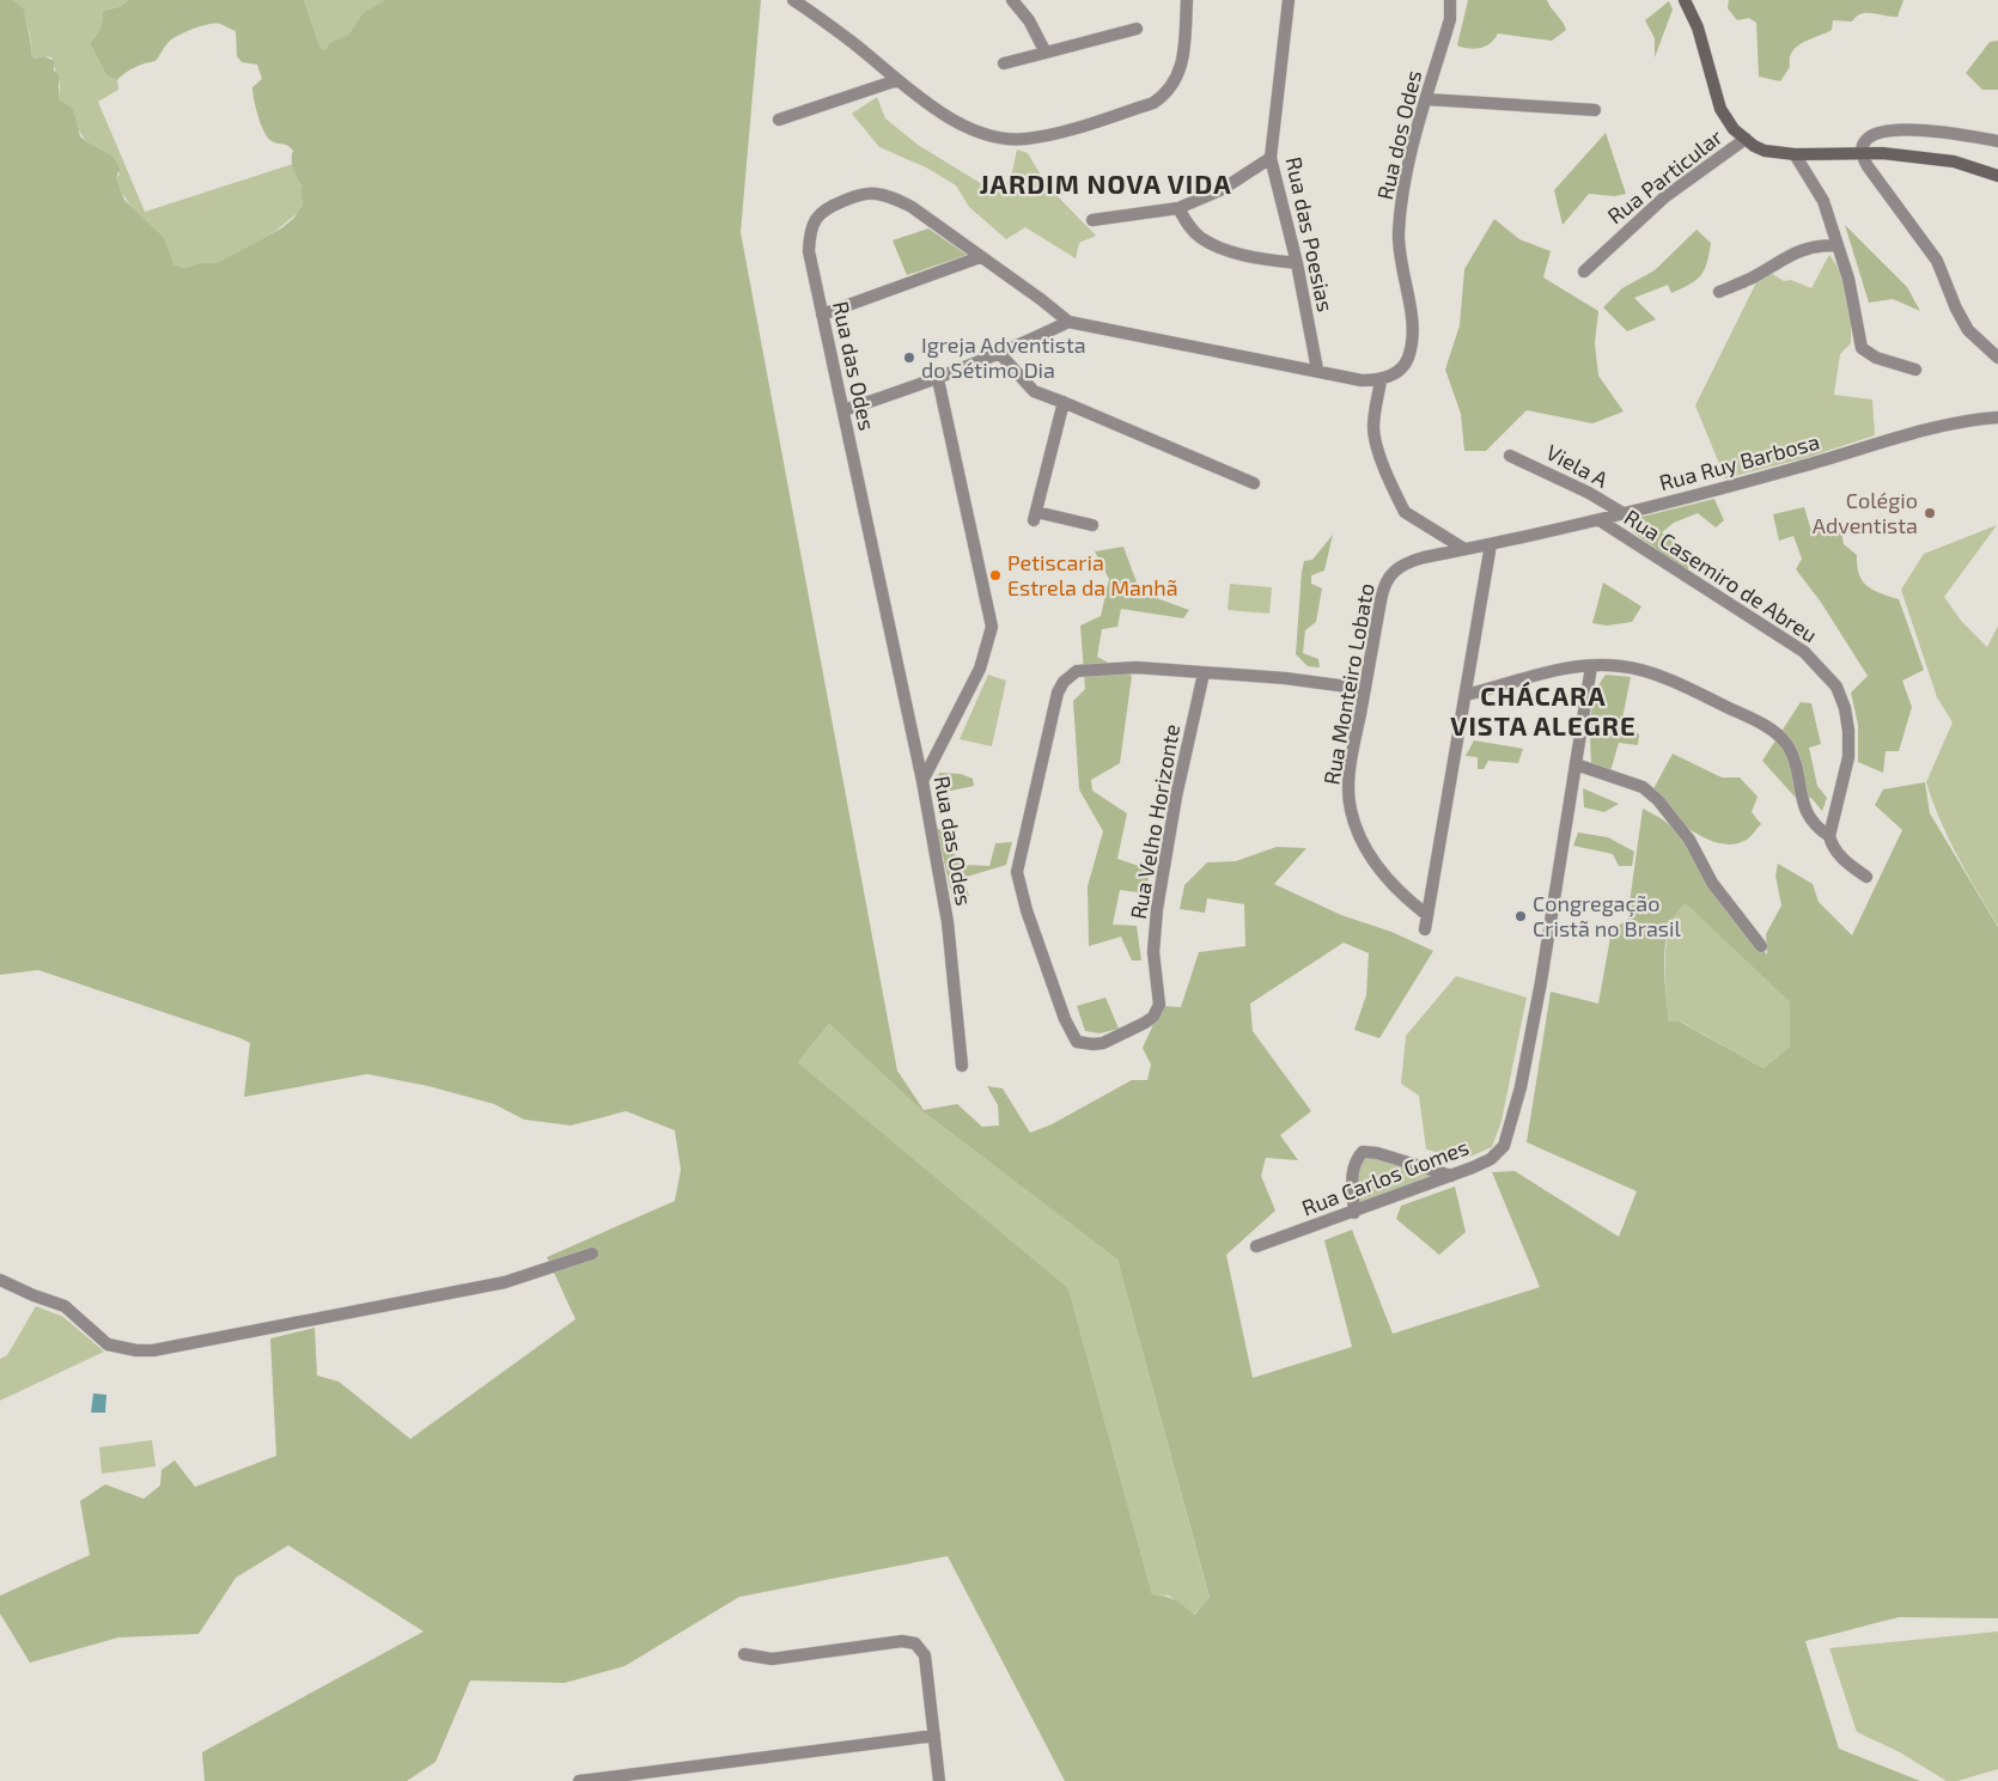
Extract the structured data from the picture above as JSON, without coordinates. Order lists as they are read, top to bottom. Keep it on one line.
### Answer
{"streets":{"street":["Rua dos Odes","Rua Particular","Rua das Poesias","Rua das Odes","Rua Ruy Barbosa","Viela A","Rua Casemiro de Abreu","Rua Monteiro Lobato","Rua Velho Horizonte","Rua Carlos Gomes"]},"crossings":[["Rua das Poesias","Rua das Odes"],["Rua Ruy Barbosa","Viela A"],["Rua Ruy Barbosa","Rua Casemiro de Abreu"],["Rua Ruy Barbosa","Rua Monteiro Lobato"],["Rua Monteiro Lobato","Rua Velho Horizonte"]],"districts":["JARDIM NOVA VIDA","CHÁCARA VISTA ALEGRE"],"places":["Igreja Adventista do Sétimo Dia","Colégio Adventista","Petiscaria Estrela da Manhã","Congregação Cristã no Brasil"]}
